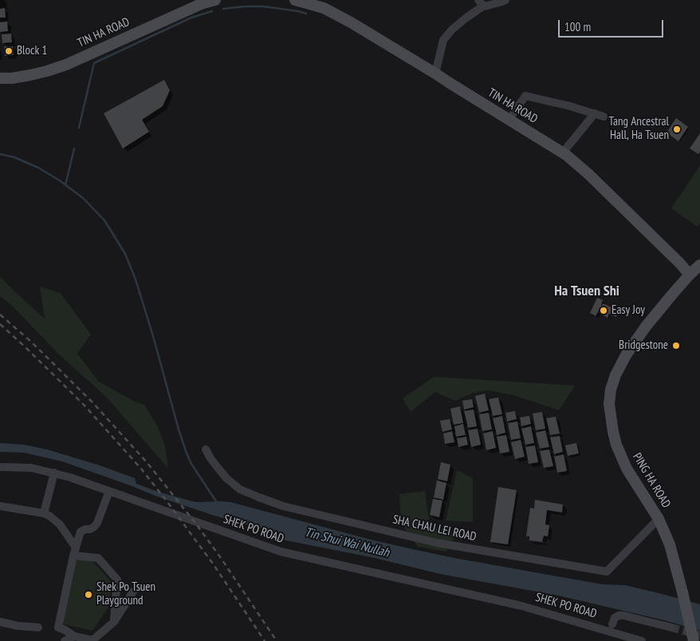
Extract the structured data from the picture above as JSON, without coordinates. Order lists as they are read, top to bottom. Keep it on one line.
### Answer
{"streets":{"street":["TIN HA ROAD","PING HA ROAD","SHA CHAU LEI ROAD","SHEK PO ROAD"]},"crossings":[["TIN HA ROAD","PING HA ROAD"],["PING HA ROAD","SHA CHAU LEI ROAD"]],"districts":["Ha Tsuen Shi"],"water":["Tin Shui Wai Nullah"],"places":["Block 1","Tang Ancestral Hall, Ha Tsuen","Easy Joy","Bridgestone","Shek Po Tsuen Playground"],"scale_bar":"100 m"}
